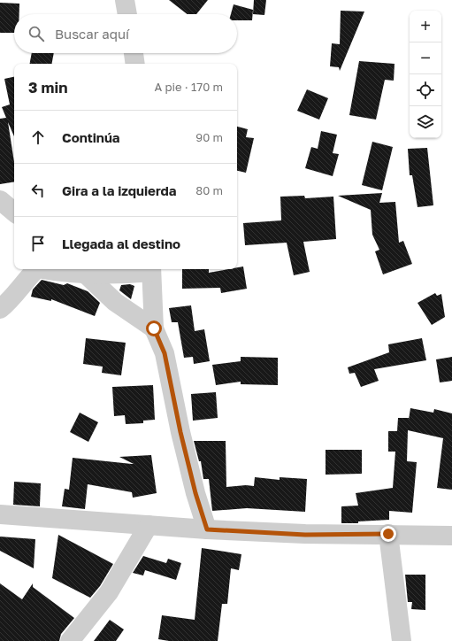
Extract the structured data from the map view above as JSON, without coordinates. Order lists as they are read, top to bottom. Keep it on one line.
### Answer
{"page":{"map_buttons":["+","−"],"search":"Buscar aquí","heading":["3 min","A pie · 170 m"],"list":[["Continúa","90 m"],["Gira a la izquierda","80 m"],"Llegada al destino"]}}
